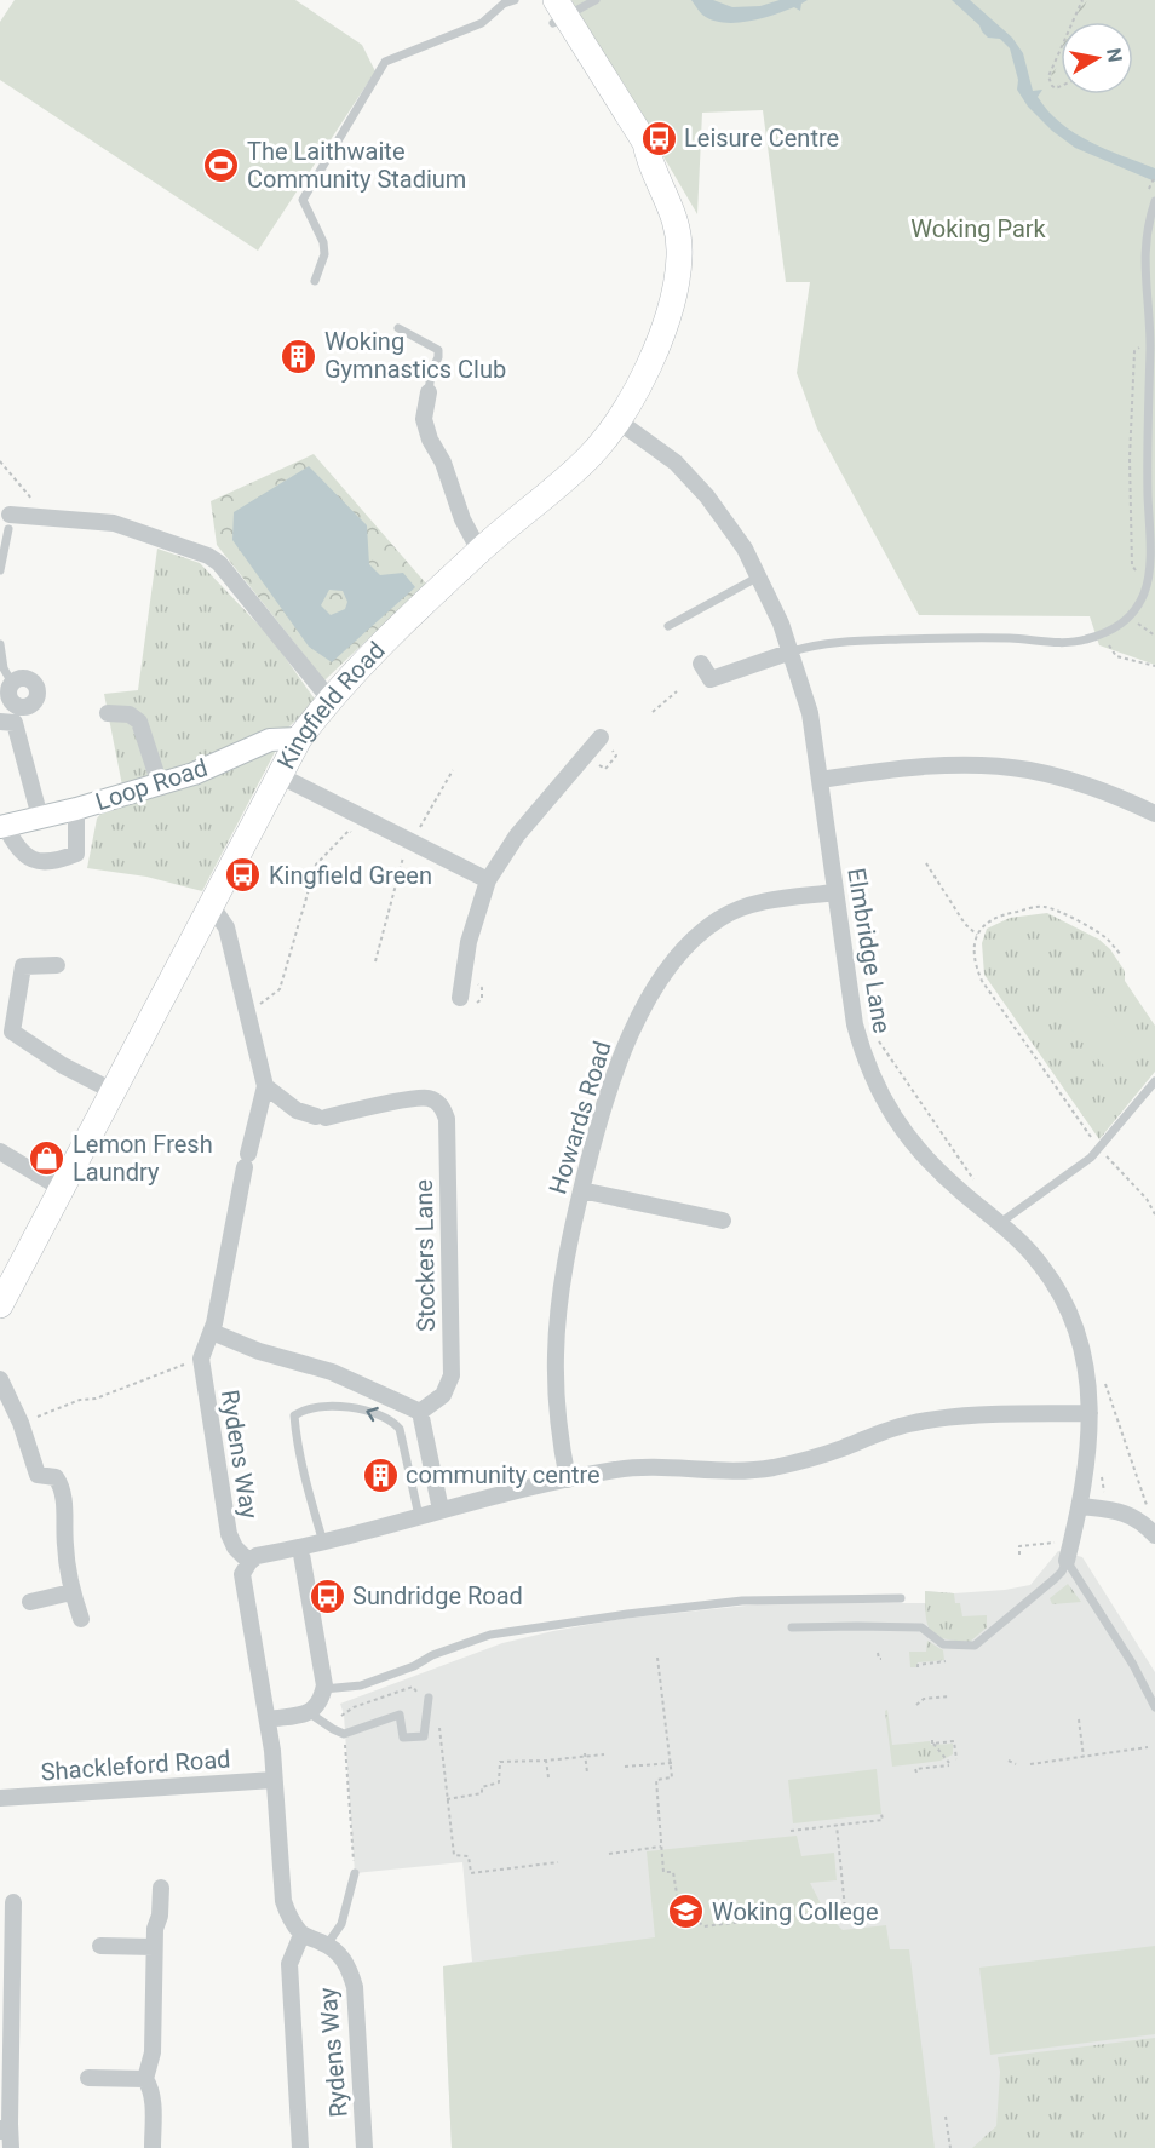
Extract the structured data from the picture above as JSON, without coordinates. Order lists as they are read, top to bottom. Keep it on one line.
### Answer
{"streets":{"main road":["Kingfield Road","Loop Road"],"street":["Elmbridge Lane","Howards Road","Stockers Lane","Rydens Way","Shackleford Road"]},"crossings":[["Kingfield Road","Loop Road"],["Kingfield Road","Elmbridge Lane"],["Elmbridge Lane","Howards Road"]],"parks":["Woking Park"],"places":{"bus stop":["Leisure Centre","Kingfield Green","Sundridge Road"],"sports":["The Laithwaite Community Stadium"],"building":["Woking Gymnastics Club","community centre"],"shop":["Lemon Fresh Laundry"],"school or university":["Woking College"]},"north":"right"}
